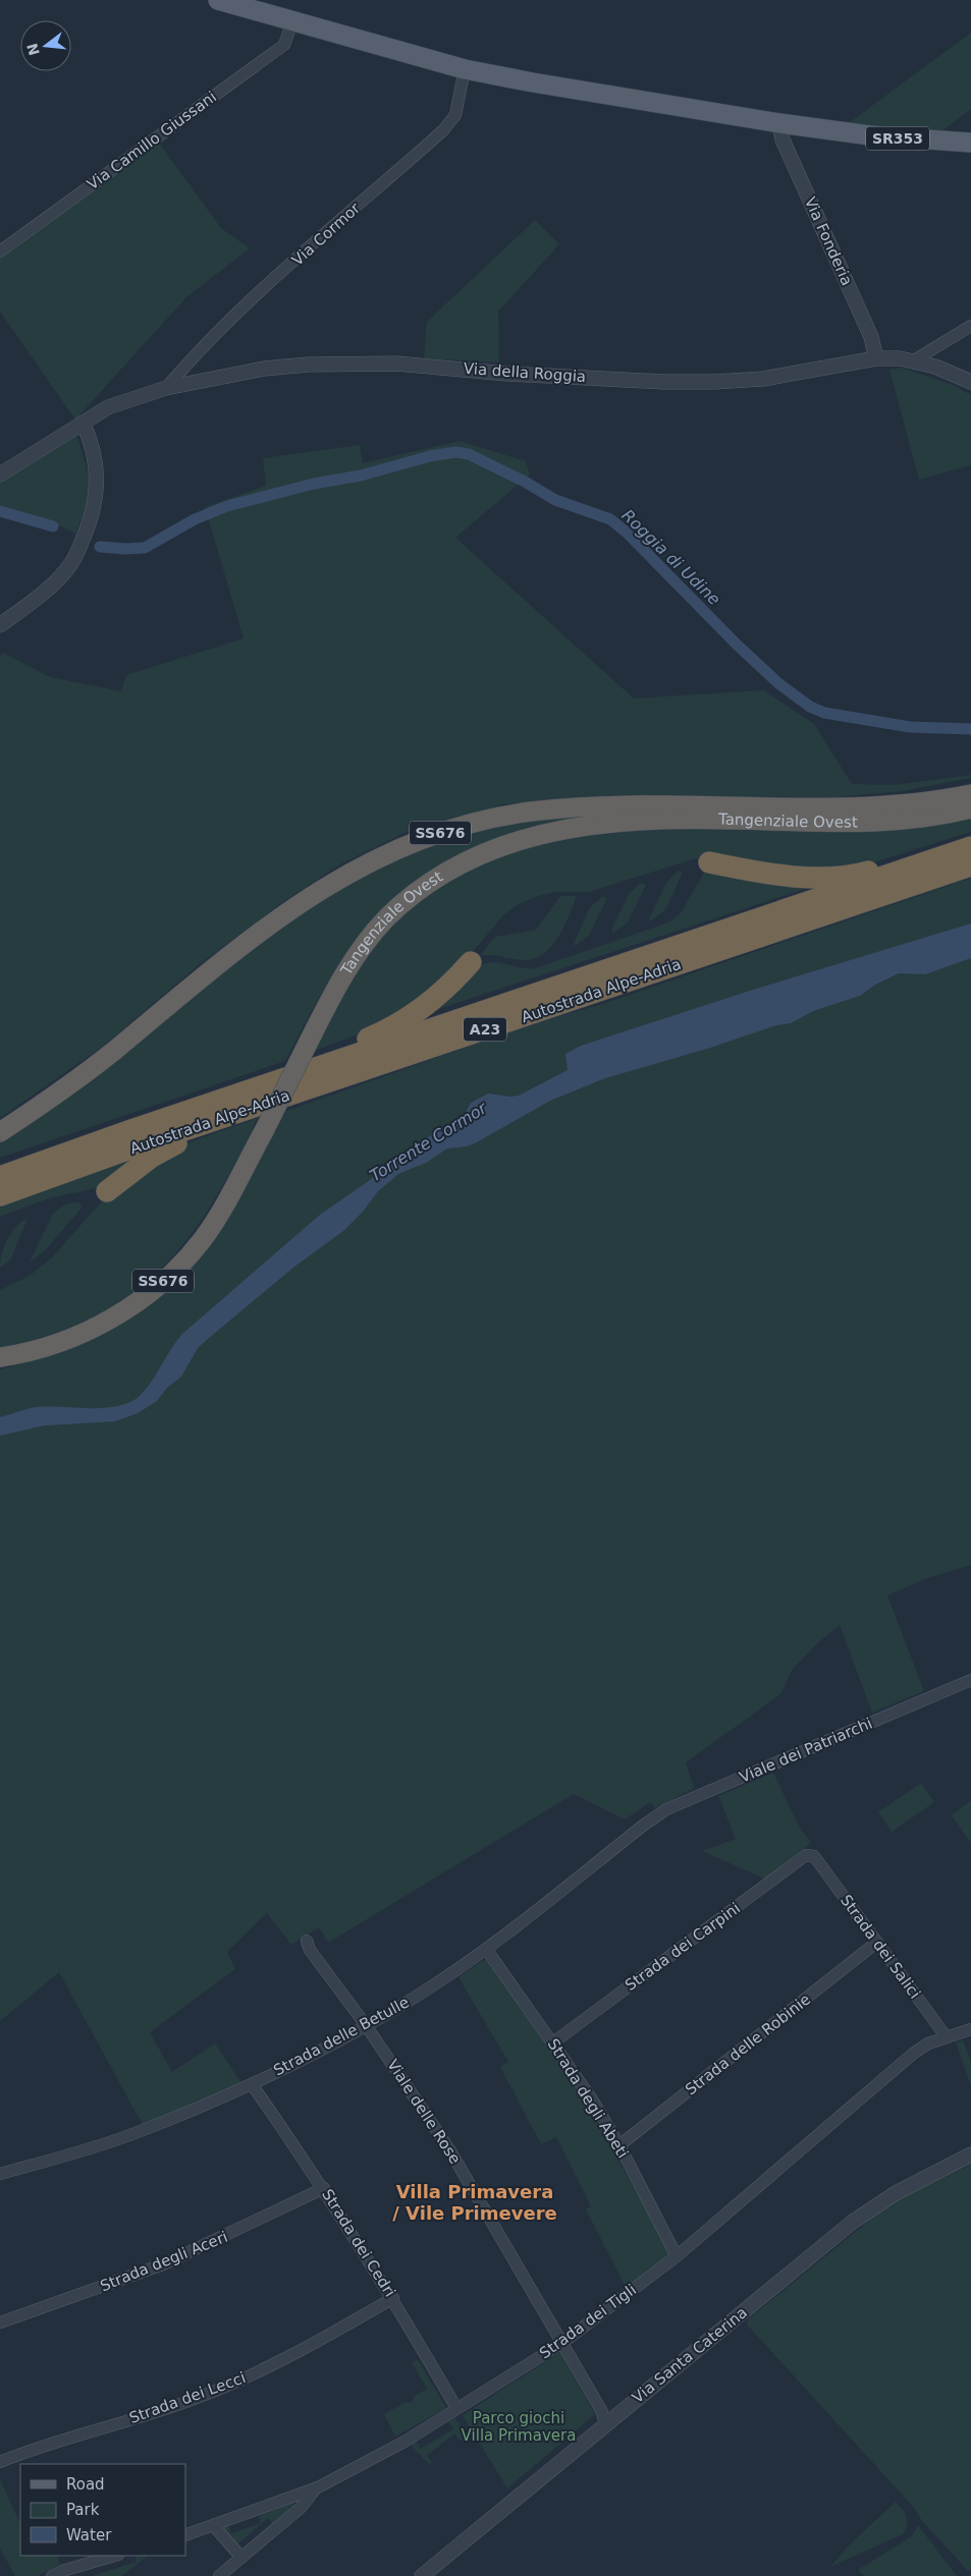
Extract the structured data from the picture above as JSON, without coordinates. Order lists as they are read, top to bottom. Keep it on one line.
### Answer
{"streets":{"highway":["Tangenziale Ovest","SS676","Autostrada Alpe-Adria","A23"],"main road":["SR353"],"street":["Via Camillo Giussani","Via Cormor","Via Fonderia","Via della Roggia","Viale dei Patriarchi","Strada dei Carpini","Strada dei Salici","Strada delle Betulle","Strada delle Robinie","Strada degli Abeti","Viale delle Rose","Strada dei Cedri","Strada degli Aceri","Strada dei Tigli","Via Santa Caterina","Strada dei Lecci"]},"crossings":[["SR353","Via Fonderia"],["Via Cormor","Via della Roggia"],["Via Fonderia","Via della Roggia"],["Viale dei Patriarchi","Strada delle Betulle"],["Strada dei Carpini","Strada dei Salici"],["Strada dei Carpini","Strada degli Abeti"],["Strada dei Salici","Strada delle Robinie"],["Strada dei Salici","Strada dei Tigli"],["Strada delle Betulle","Strada degli Abeti"],["Strada delle Betulle","Viale delle Rose"],["Strada delle Betulle","Strada dei Cedri"],["Strada delle Robinie","Strada degli Abeti"],["Strada degli Abeti","Strada dei Tigli"],["Viale delle Rose","Strada dei Tigli"],["Viale delle Rose","Via Santa Caterina"],["Strada dei Cedri","Strada degli Aceri"],["Strada dei Cedri","Strada dei Tigli"],["Strada dei Cedri","Strada dei Lecci"]],"districts":["Villa Primavera / Vile Primevere"],"water":["Roggia di Udine","Torrente Cormor"],"parks":["Parco giochi Villa Primavera"],"legend":["Road","Park","Water"],"north":"left"}
